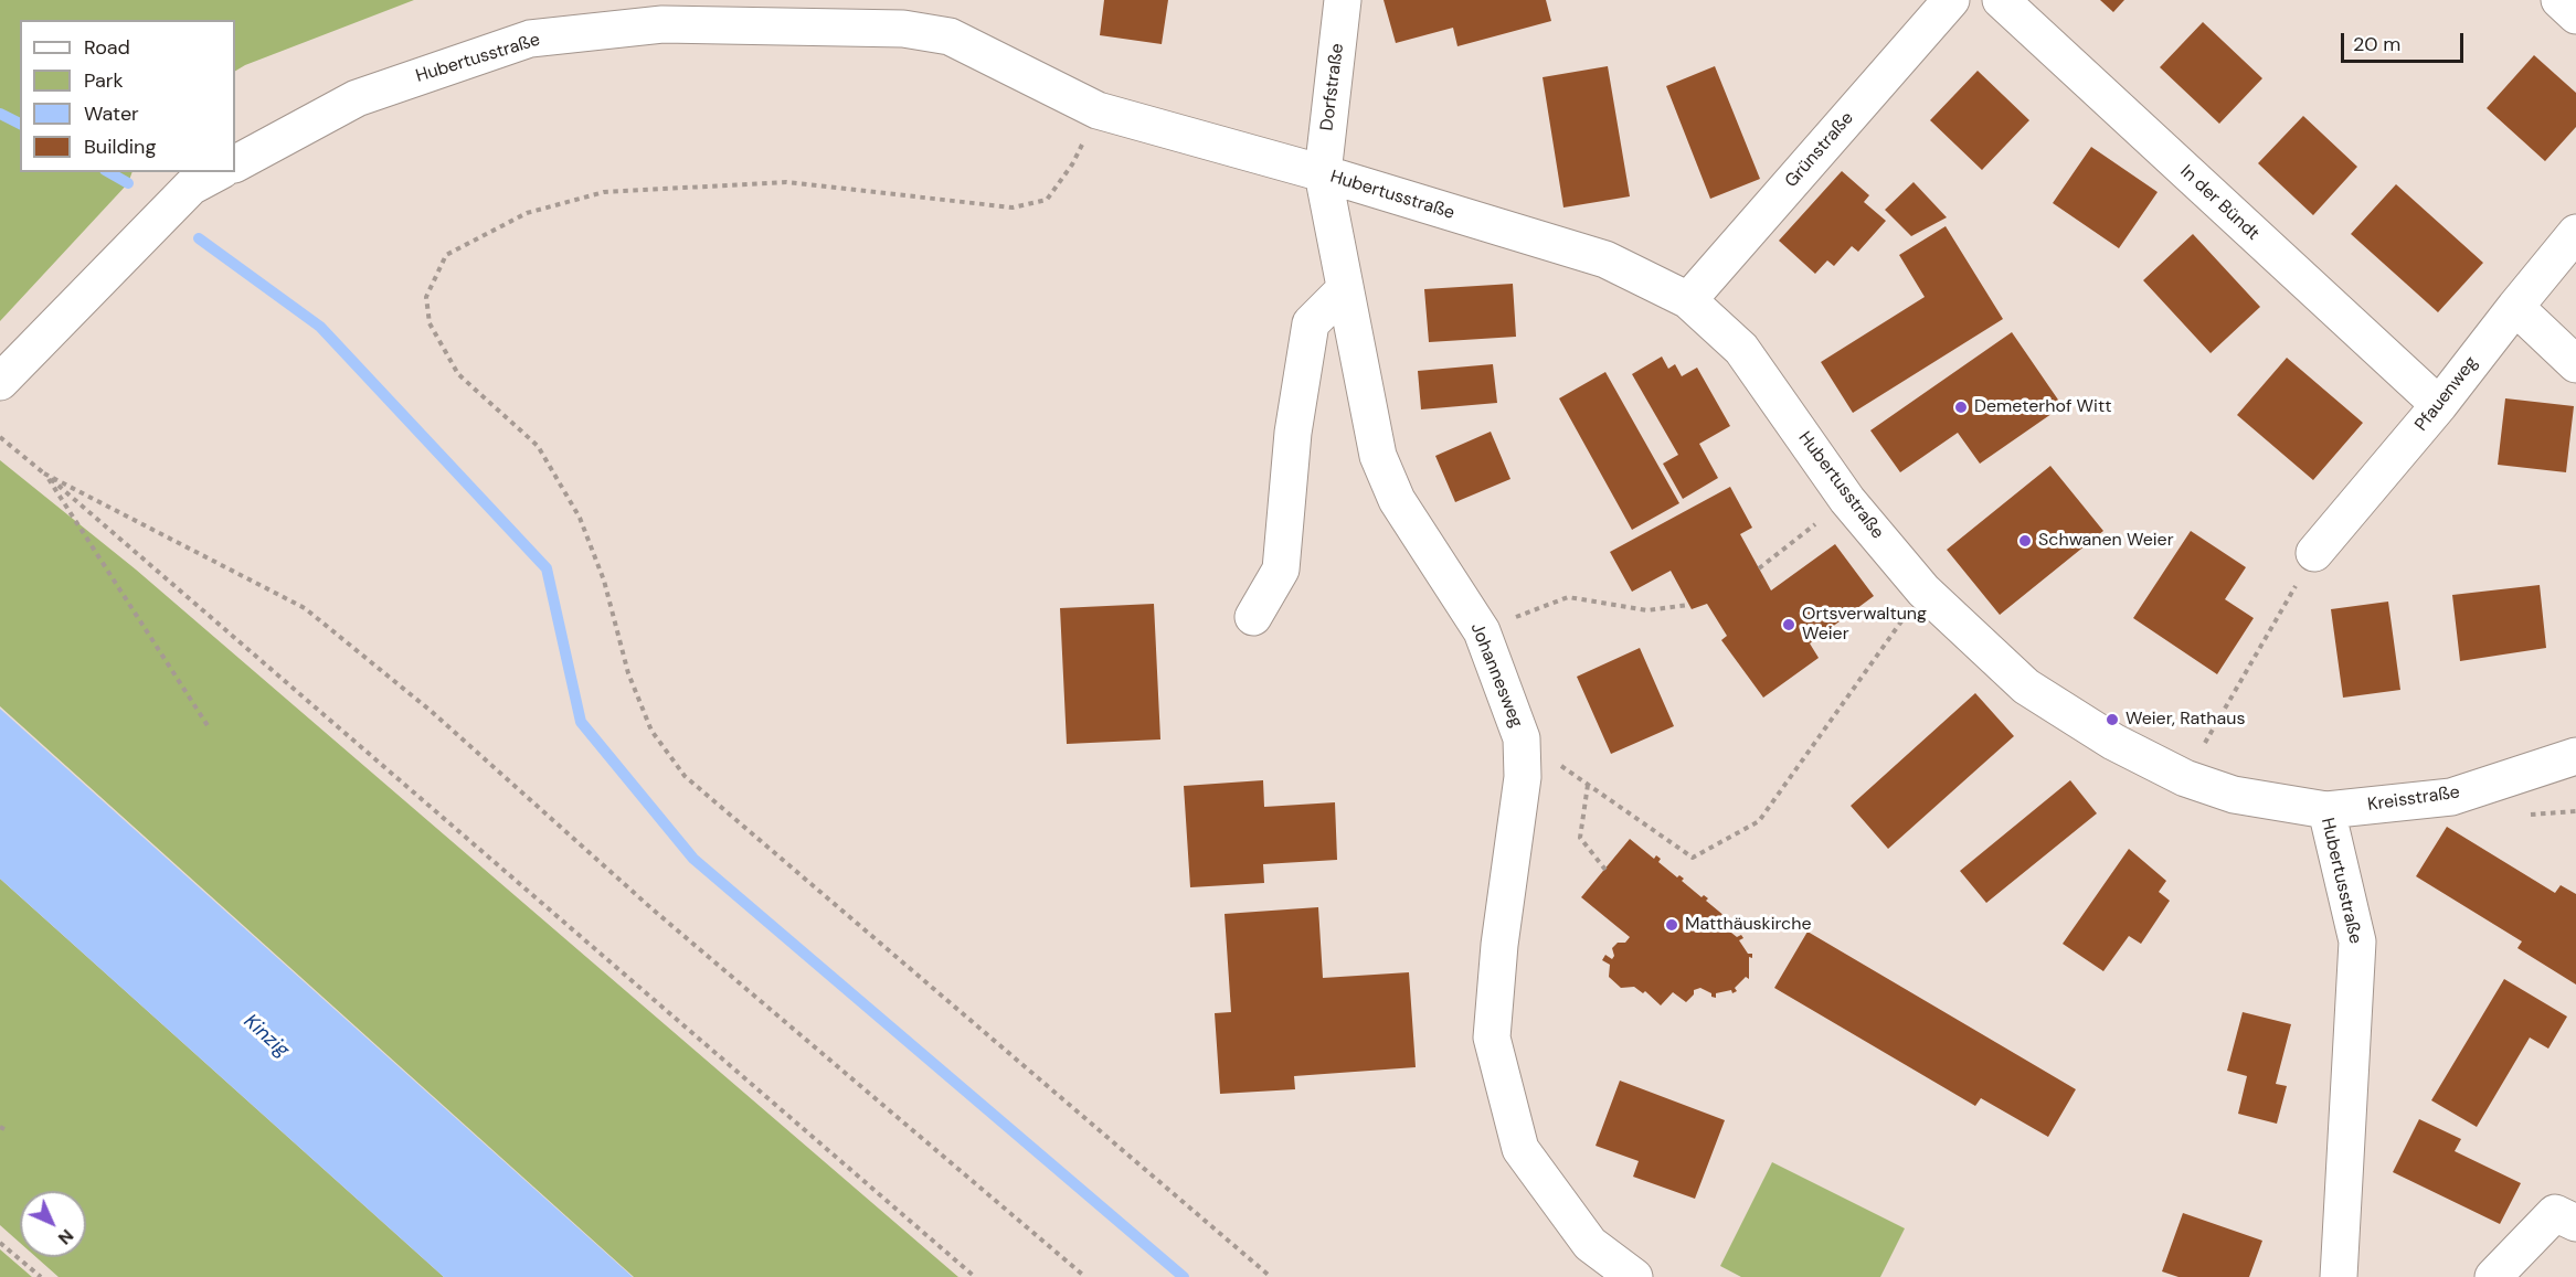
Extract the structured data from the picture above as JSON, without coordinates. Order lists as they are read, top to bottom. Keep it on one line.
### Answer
{"streets":{"street":["Hubertusstraße","Dorfstraße","Grünstraße","In der Bündt","Pfauenweg","Johannesweg","Kreisstraße"]},"crossings":[["Hubertusstraße","Dorfstraße"],["Hubertusstraße","Grünstraße"],["Hubertusstraße","Johannesweg"],["Hubertusstraße","Kreisstraße"],["Dorfstraße","Johannesweg"],["In der Bündt","Pfauenweg"]],"water":["Kinzig"],"places":["Demeterhof Witt","Schwanen Weier","Ortsverwaltung Weier","Weier, Rathaus","Matthäuskirche"],"legend":["Road","Park","Water","Building"],"scale_bar":"20 m","north":"bottom right"}
